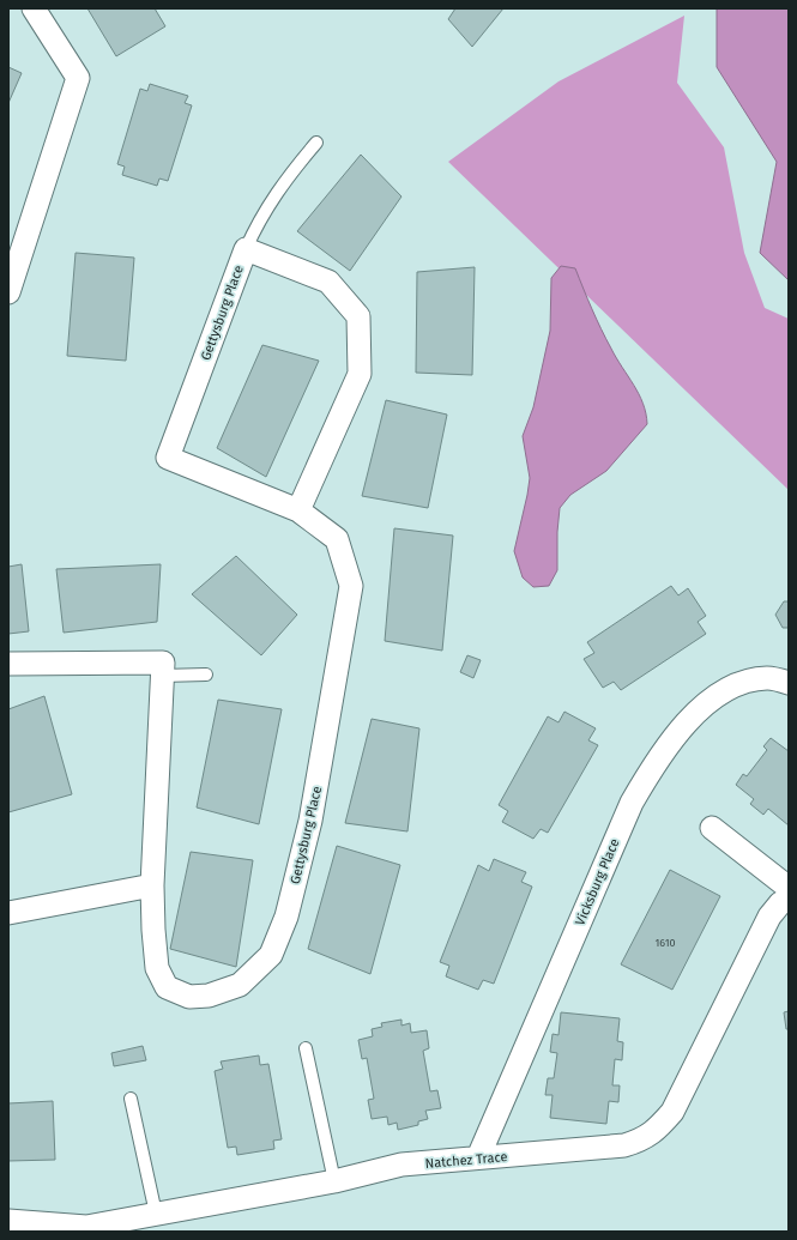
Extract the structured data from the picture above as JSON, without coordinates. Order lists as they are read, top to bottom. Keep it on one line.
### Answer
{"streets":{"street":["Gettysburg Place","Vicksburg Place","Natchez Trace"]},"crossings":[["Vicksburg Place","Natchez Trace"]],"house_numbers":["1610"]}
